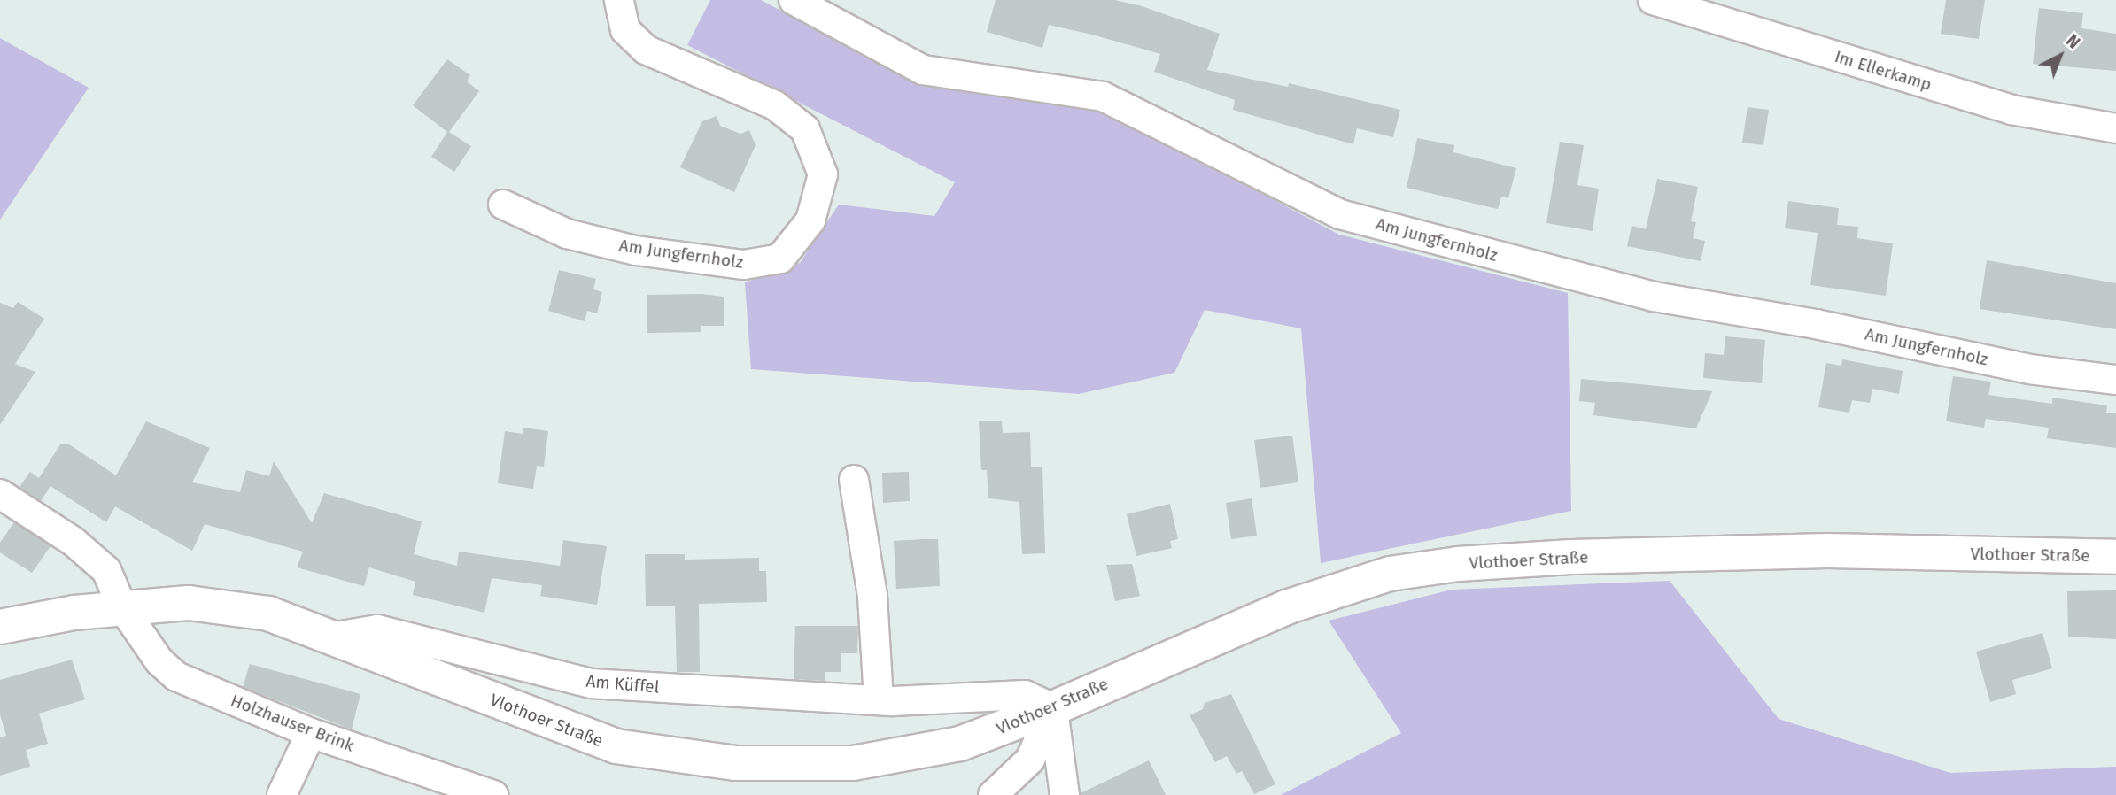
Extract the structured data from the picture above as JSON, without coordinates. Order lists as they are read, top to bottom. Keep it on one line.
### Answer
{"streets":{"street":["Im Ellerkamp","Am Jungfernholz","Vlothoer Straße","Am Küffel","Holzhauser Brink"]},"crossings":[["Vlothoer Straße","Am Küffel"],["Vlothoer Straße","Holzhauser Brink"]],"north":"top right"}
